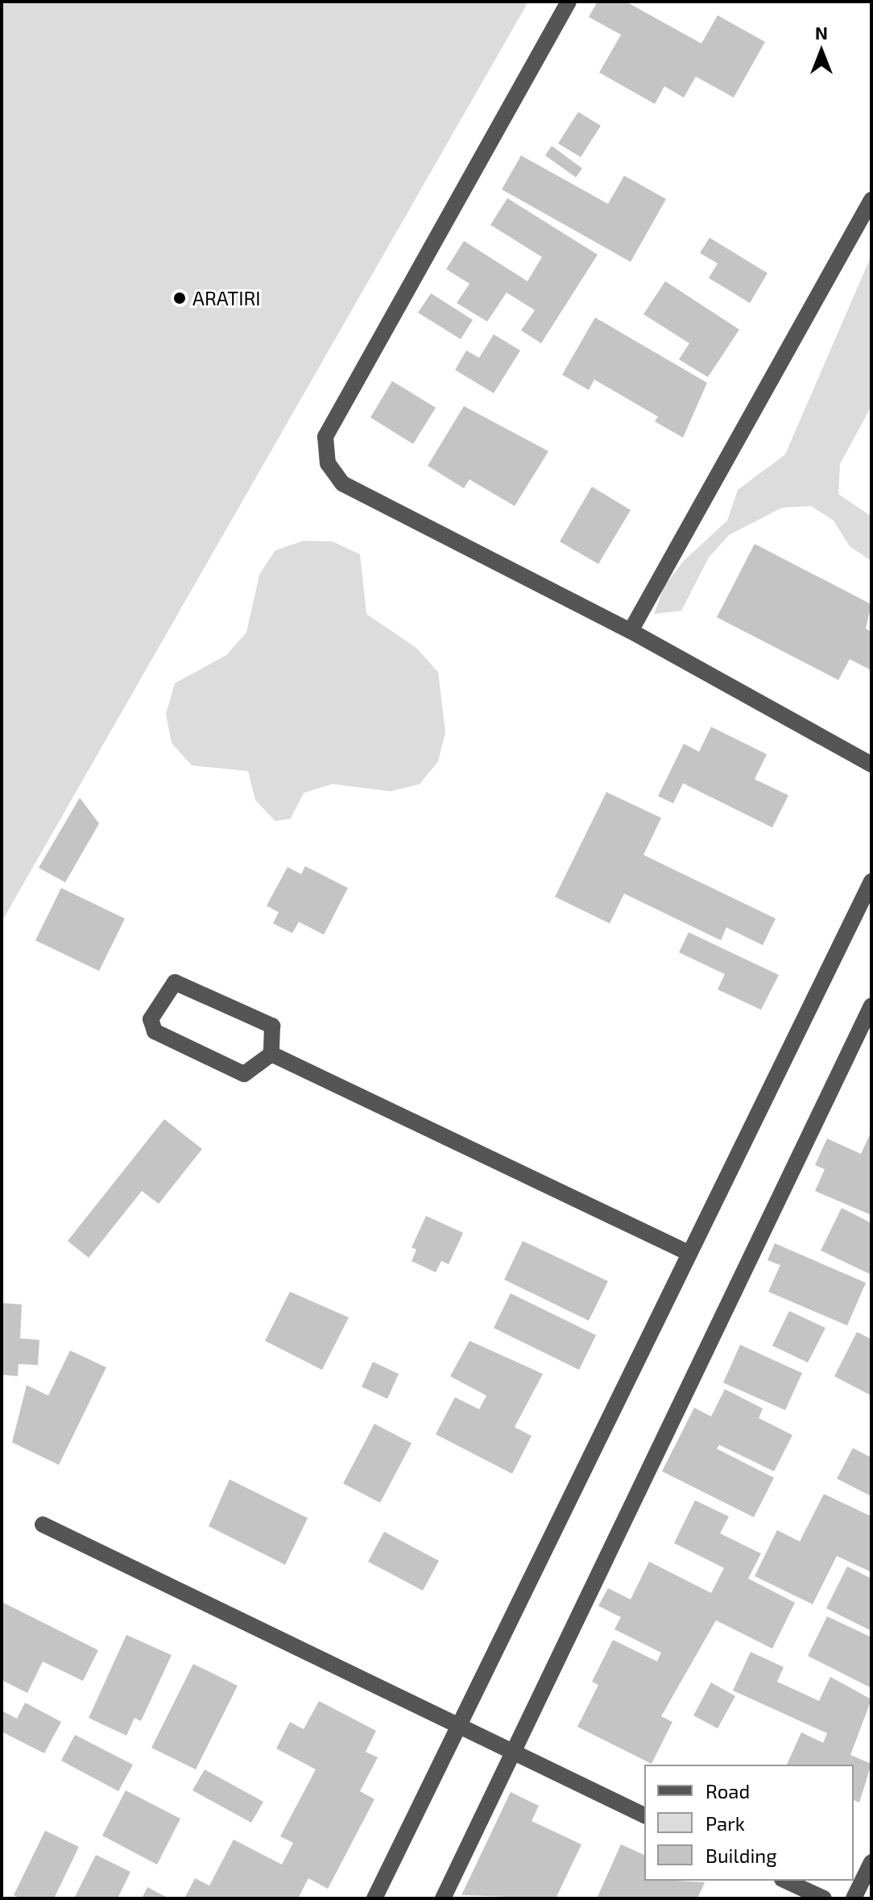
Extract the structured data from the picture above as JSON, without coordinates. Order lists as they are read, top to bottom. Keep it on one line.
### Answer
{"places":["ARATIRI"],"legend":["Road","Park","Building"],"north":"top"}
